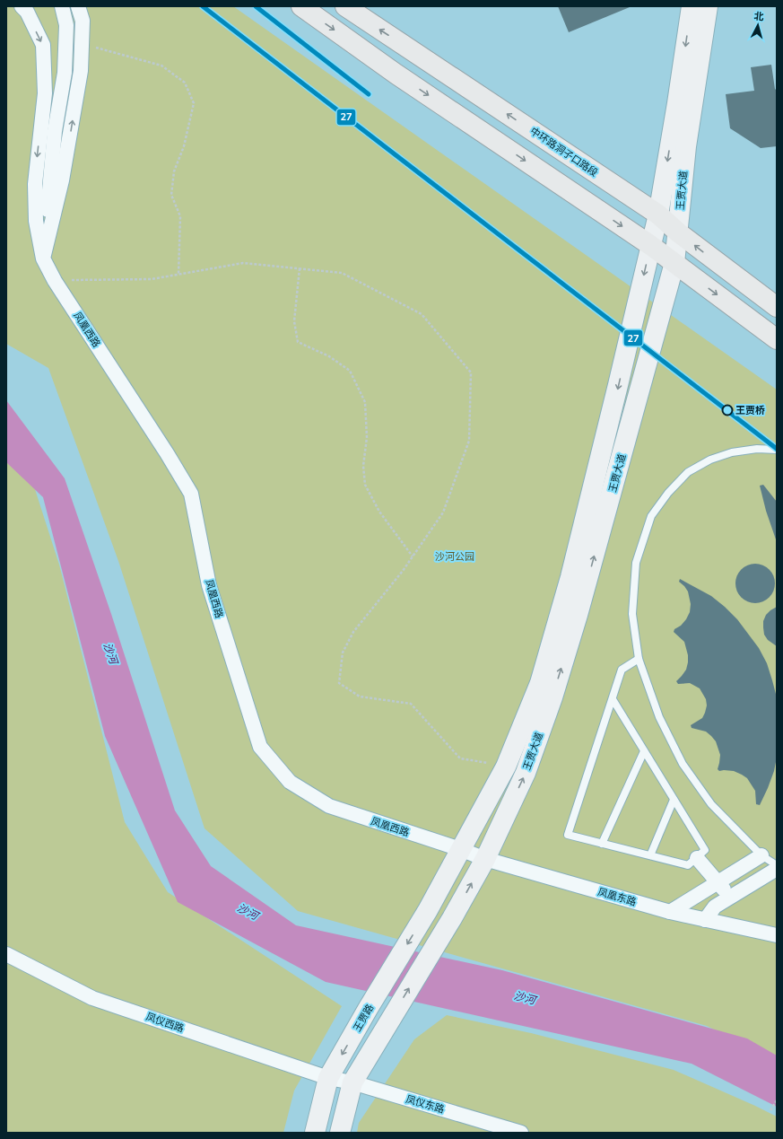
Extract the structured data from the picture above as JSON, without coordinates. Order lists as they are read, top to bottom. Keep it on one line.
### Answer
{"streets":{"main road":["中环路洞子口路段","王贾大道","王贾路"],"street":["凤凰西路","凤凰东路","凤仪西路","凤仪东路"]},"crossings":[["中环路洞子口路段","王贾大道"],["王贾大道","凤凰西路"],["王贾大道","凤凰东路"],["王贾大道","王贾路"],["王贾大道","凤仪东路"],["凤凰西路","凤凰东路"],["王贾路","凤仪西路"],["王贾路","凤仪东路"],["凤仪西路","凤仪东路"]],"one_way":["王贾路"],"water":["沙河"],"parks":["沙河公园"],"places":["王贾桥"],"lines":["transit line 27"],"north":"top"}
